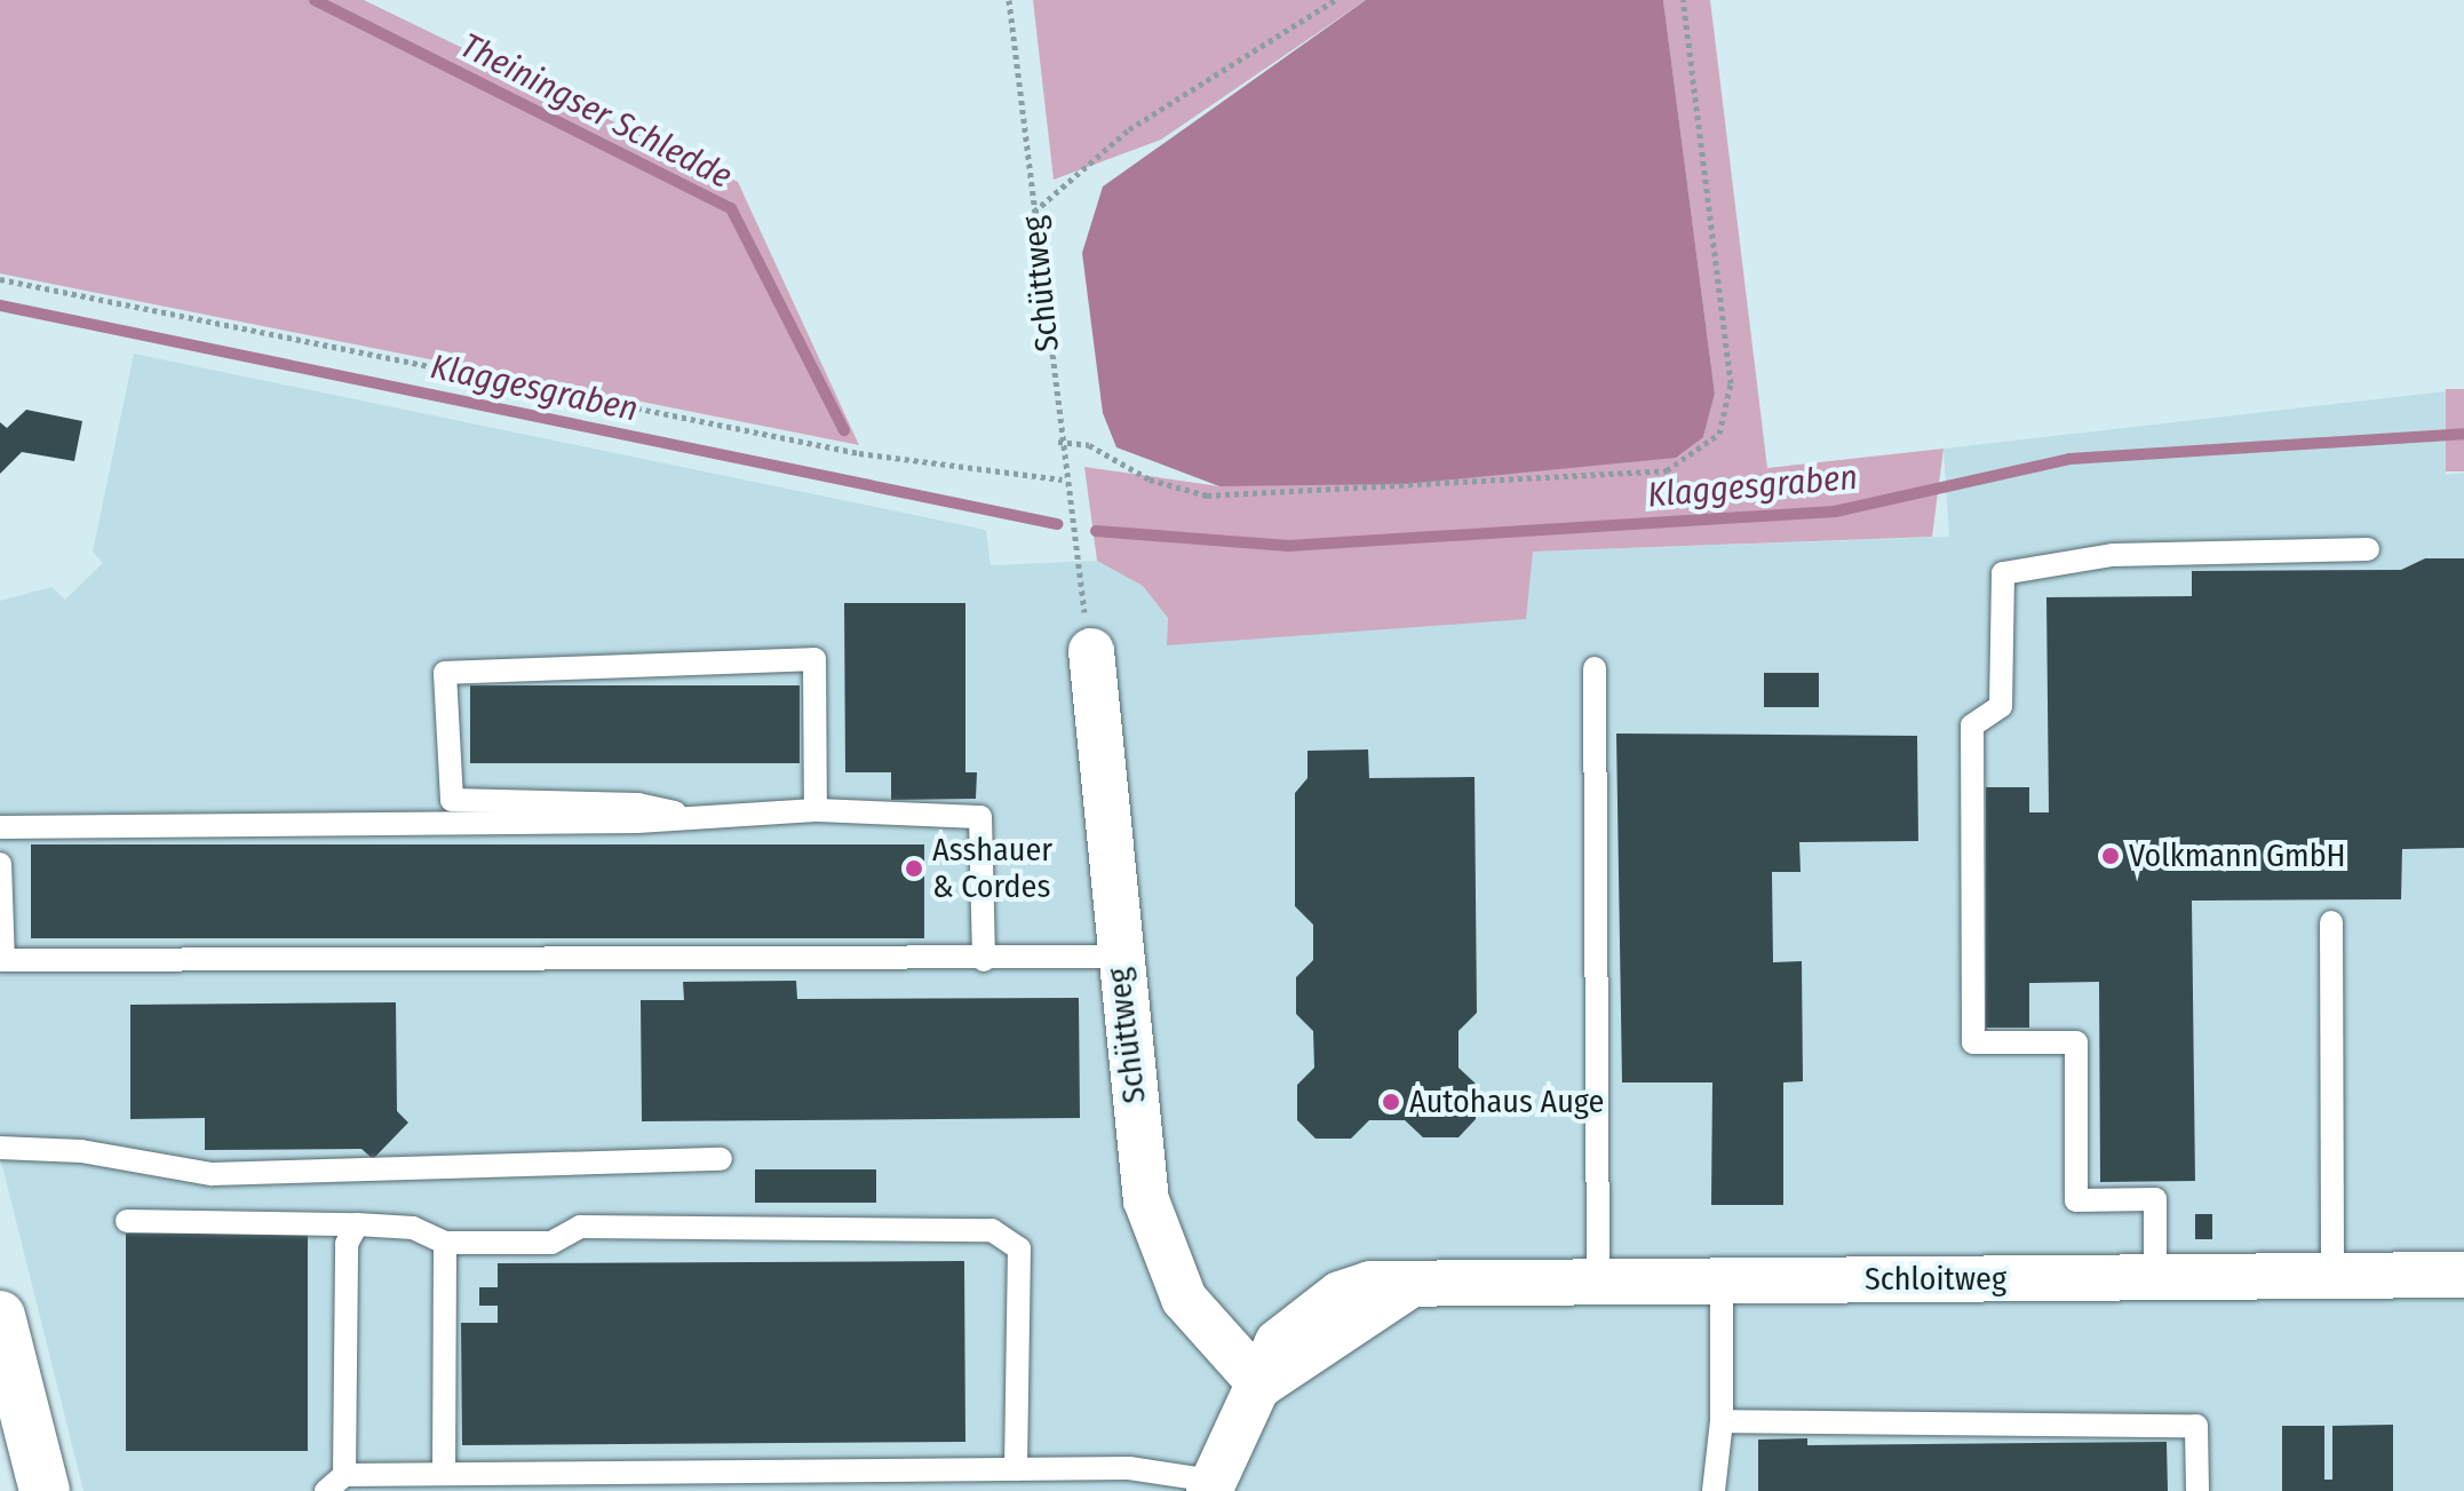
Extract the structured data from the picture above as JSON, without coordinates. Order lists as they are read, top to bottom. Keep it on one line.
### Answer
{"streets":{"street":["Schüttweg","Schloitweg"]},"crossings":[["Schüttweg","Schloitweg"]],"water":["Theiningser Schledde","Klaggesgraben"],"places":["Volkmann GmbH","Asshauer & Cordes","Autohaus Auge"]}
